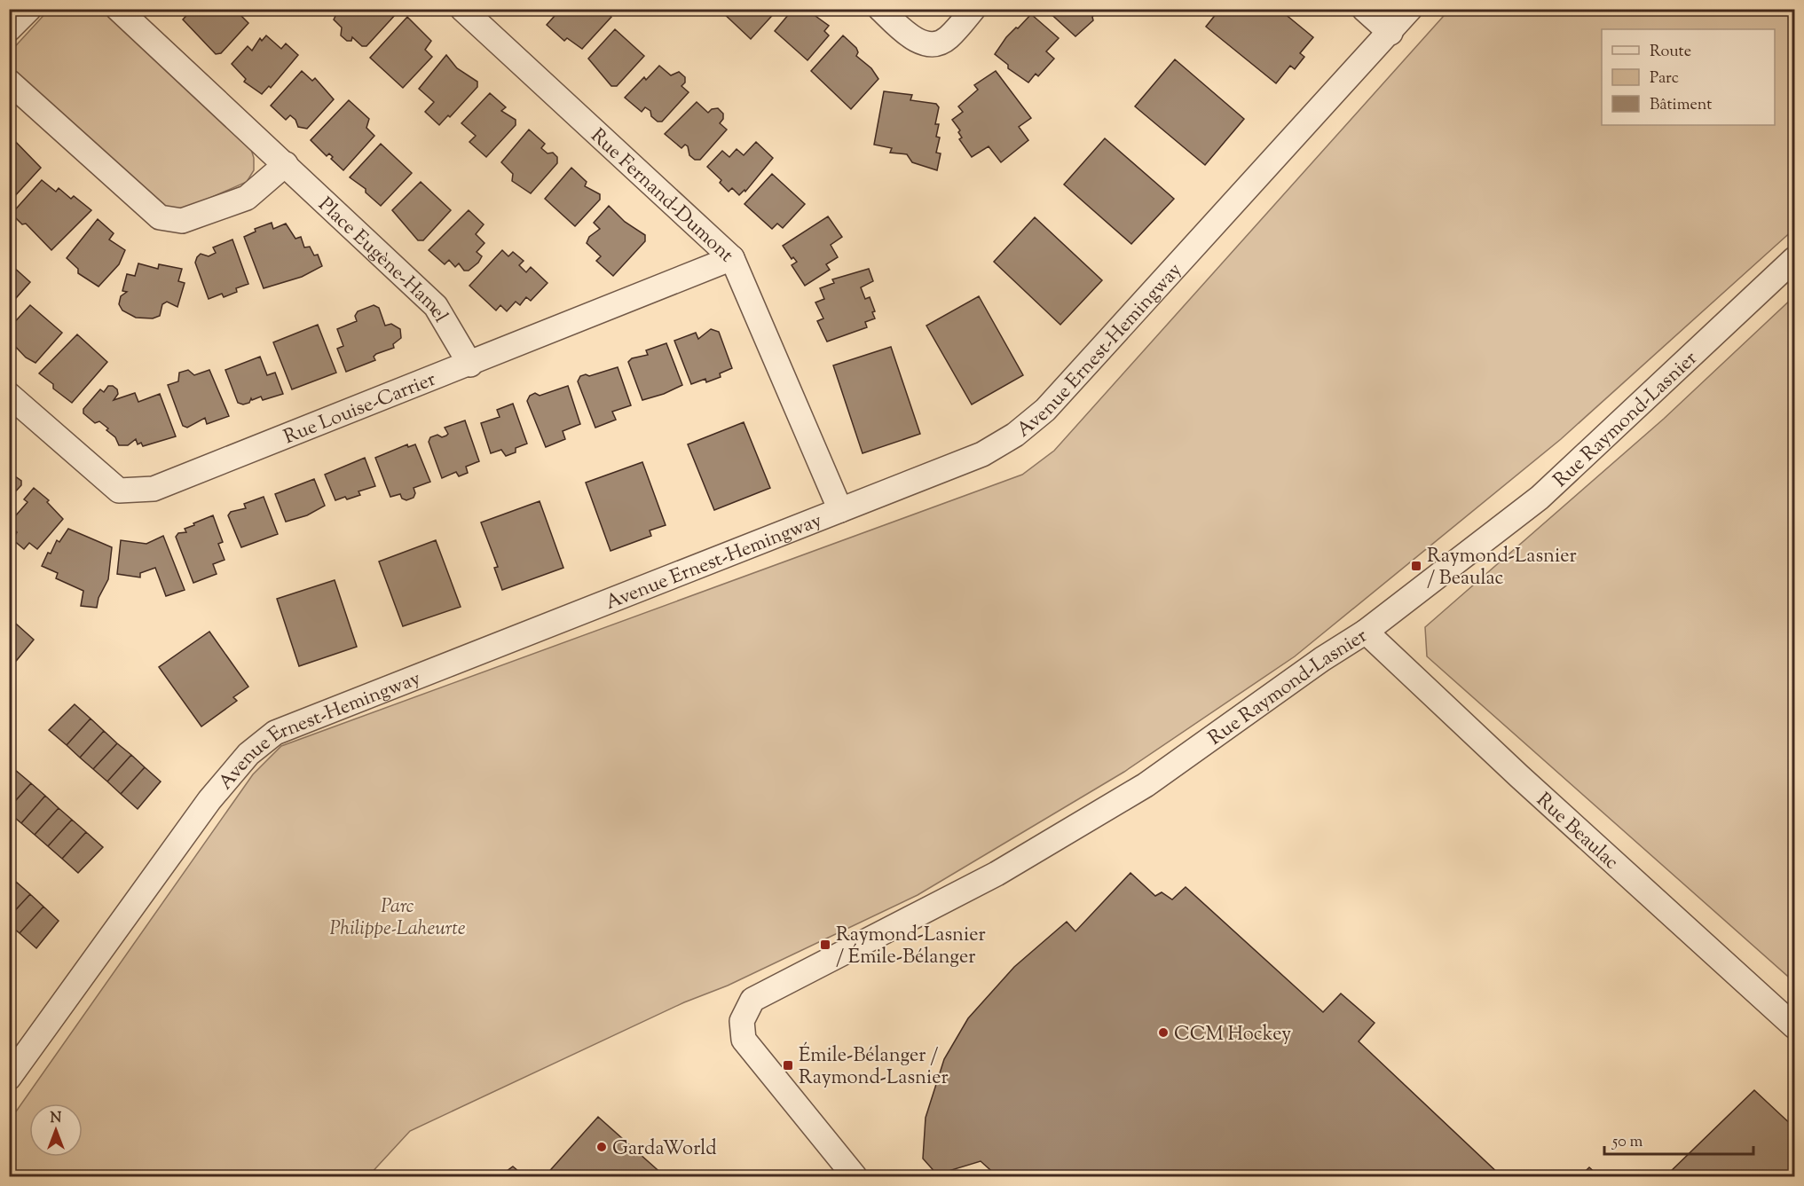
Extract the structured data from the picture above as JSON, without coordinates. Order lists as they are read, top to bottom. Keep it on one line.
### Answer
{"streets":{"street":["Rue Fernand-Dumont","Place Eugène-Hamel","Avenue Ernest-Hemingway","Rue Louise-Carrier","Rue Raymond-Lasnier","Rue Beaulac"]},"crossings":[["Rue Fernand-Dumont","Avenue Ernest-Hemingway"],["Rue Fernand-Dumont","Rue Louise-Carrier"],["Place Eugène-Hamel","Rue Louise-Carrier"],["Rue Raymond-Lasnier","Rue Beaulac"]],"parks":["Parc Philippe-Laheurte"],"places":{"transit":["Raymond-Lasnier / Beaulac","Raymond-Lasnier / Émile-Bélanger","Émile-Bélanger / Raymond-Lasnier"],"other":["CCM Hockey","GardaWorld"]},"legend":["Route","Parc","Bâtiment"],"scale_bar":"50 m","north":"top"}
